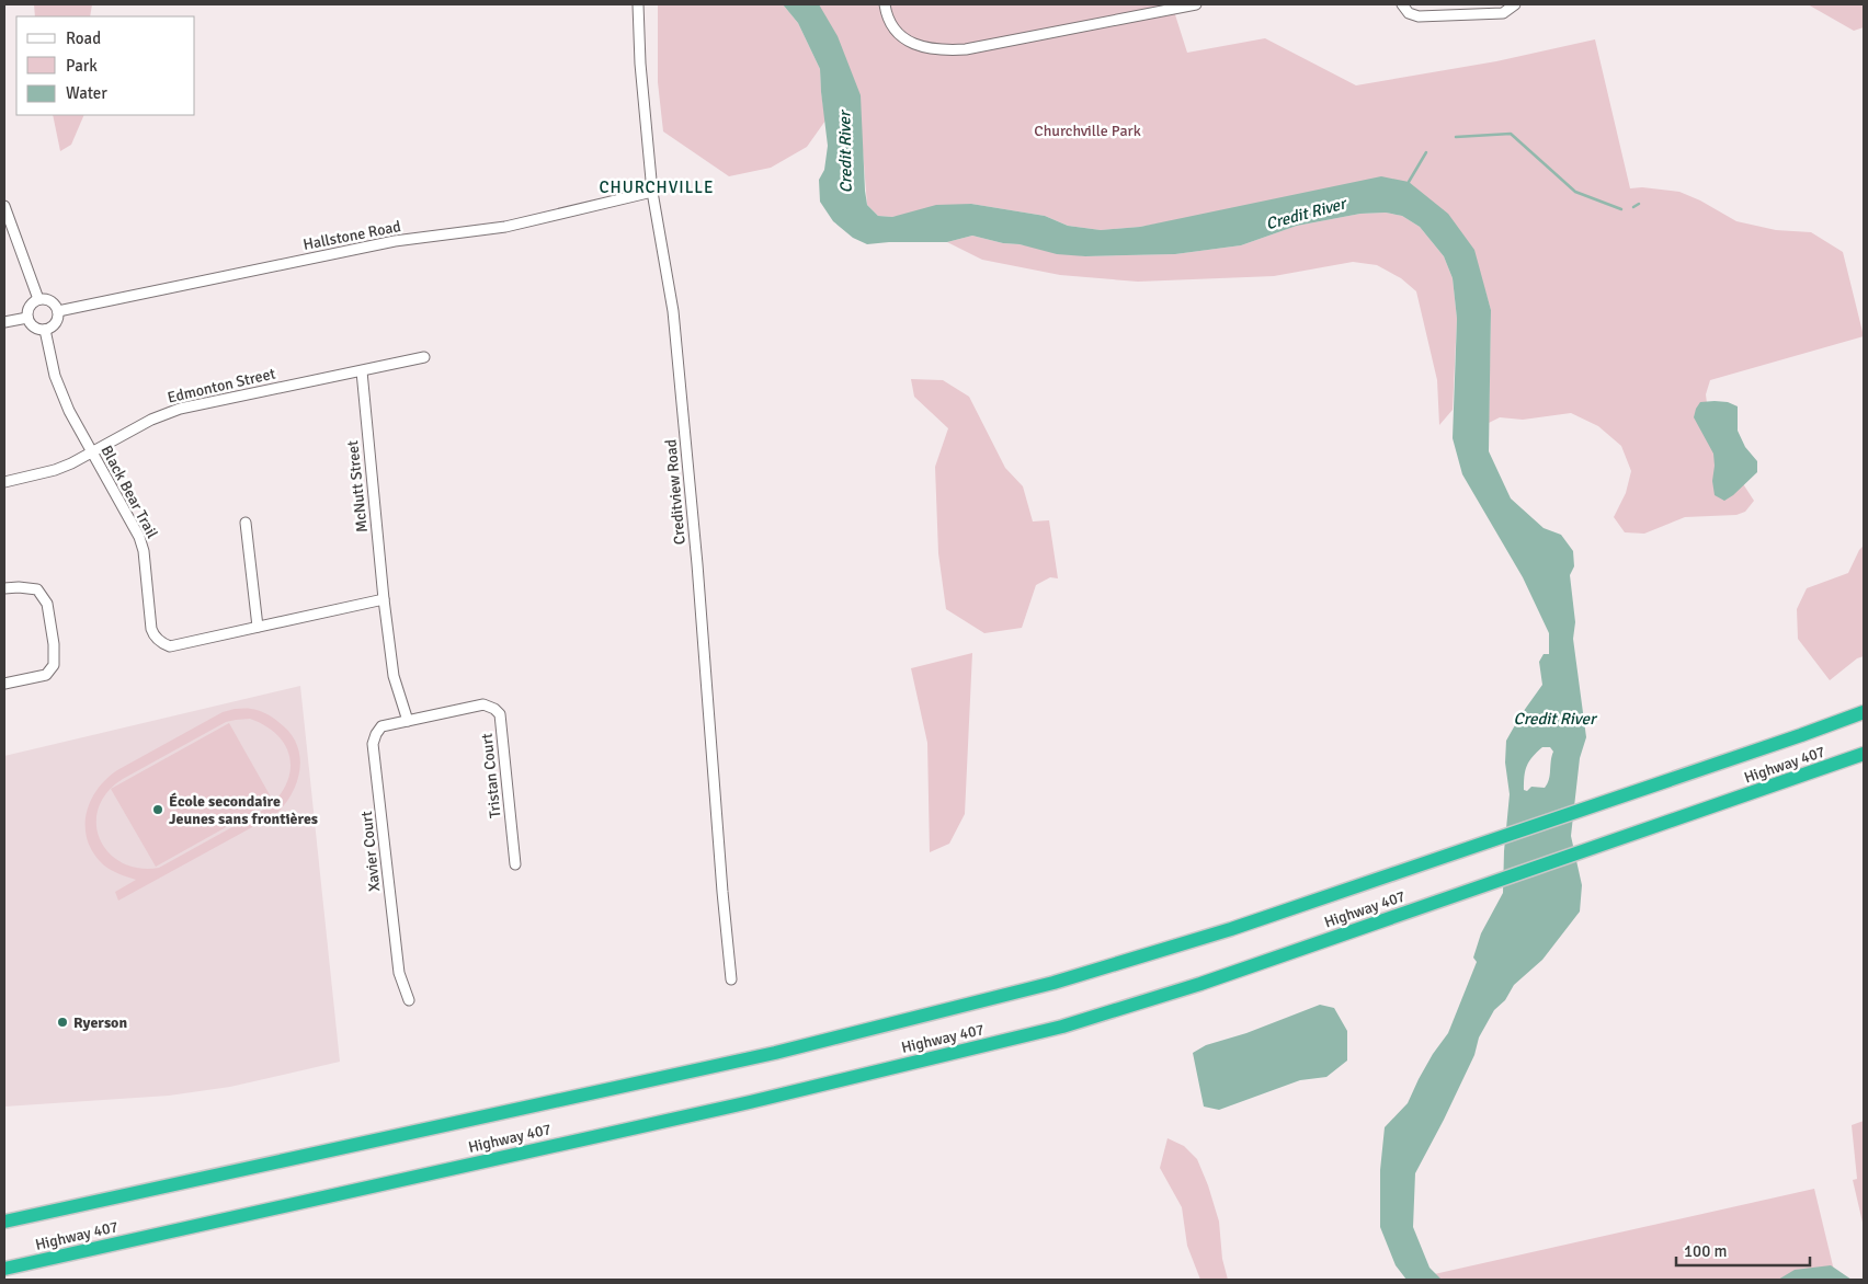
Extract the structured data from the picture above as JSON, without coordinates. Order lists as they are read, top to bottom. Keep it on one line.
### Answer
{"streets":{"highway":["Highway 407"],"street":["Hallstone Road","Edmonton Street","McNutt Street","Black Bear Trail","Creditview Road","Tristan Court","Xavier Court"]},"crossings":[["Hallstone Road","Black Bear Trail"],["Hallstone Road","Creditview Road"],["Edmonton Street","McNutt Street"],["Edmonton Street","Black Bear Trail"],["McNutt Street","Black Bear Trail"],["McNutt Street","Tristan Court"],["McNutt Street","Xavier Court"],["Tristan Court","Xavier Court"]],"districts":["CHURCHVILLE"],"water":["Credit River"],"parks":["Churchville Park"],"places":["École secondaire Jeunes sans frontières","Ryerson"],"legend":["Road","Park","Water"],"scale_bar":"100 m"}
